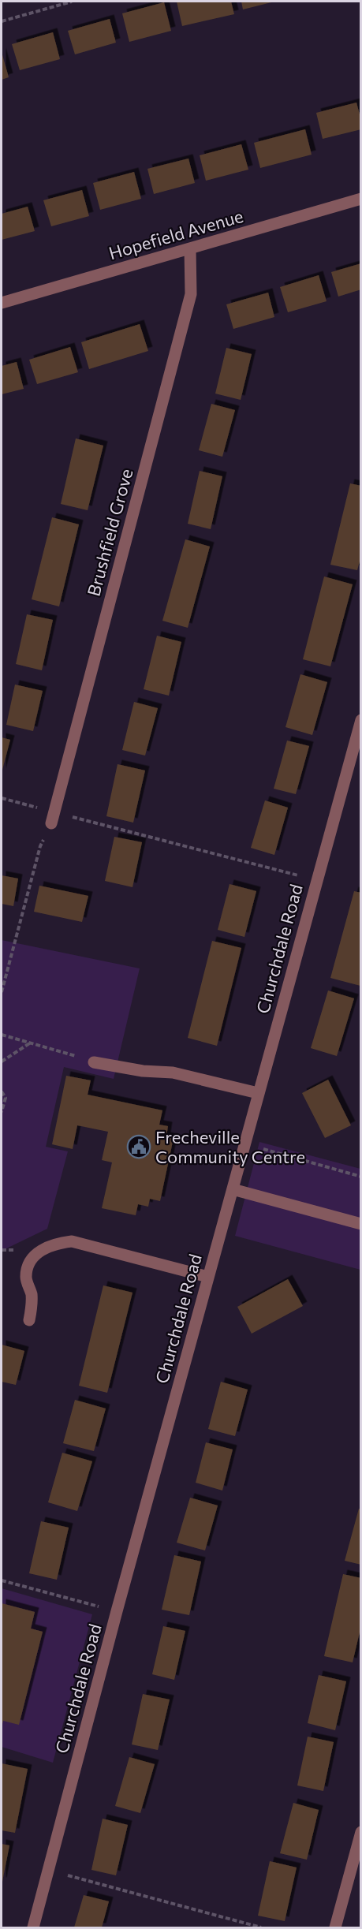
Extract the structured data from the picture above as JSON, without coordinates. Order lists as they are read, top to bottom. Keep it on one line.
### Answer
{"streets":{"street":["Hopefield Avenue","Brushfield Grove","Churchdale Road"]},"crossings":[["Hopefield Avenue","Brushfield Grove"]],"places":{"public building":["Frecheville Community Centre"]}}
